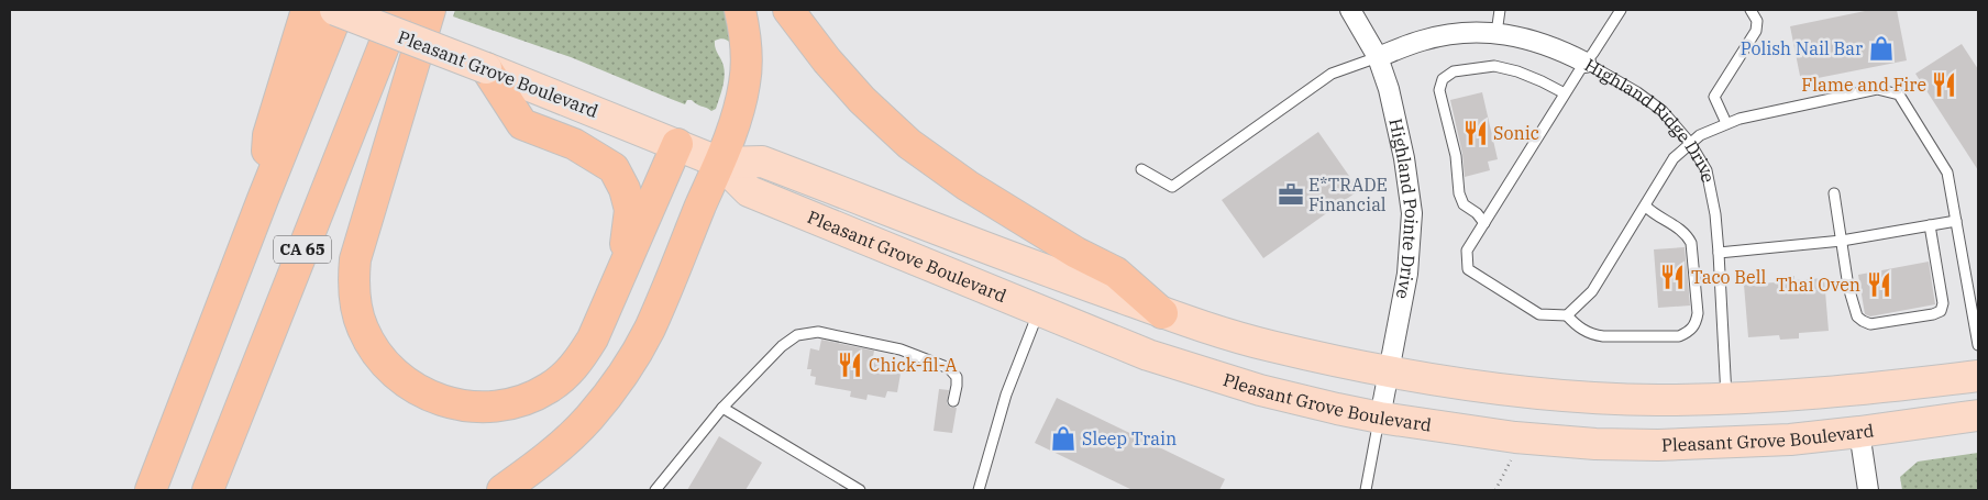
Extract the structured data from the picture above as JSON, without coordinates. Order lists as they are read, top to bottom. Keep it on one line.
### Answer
{"streets":{"highway":["CA 65"],"main road":["Pleasant Grove Boulevard"],"street":["Highland Ridge Drive","Highland Pointe Drive"]},"crossings":[["Pleasant Grove Boulevard","Highland Ridge Drive"],["Pleasant Grove Boulevard","Highland Pointe Drive"],["Pleasant Grove Boulevard","CA 65"],["Highland Ridge Drive","Highland Pointe Drive"]],"places":{"shop":["Polish Nail Bar","Sleep Train"],"restaurant":["Flame and Fire","Sonic","Taco Bell","Thai Oven","Chick-fil-A"],"office":["E*TRADE Financial"]}}
